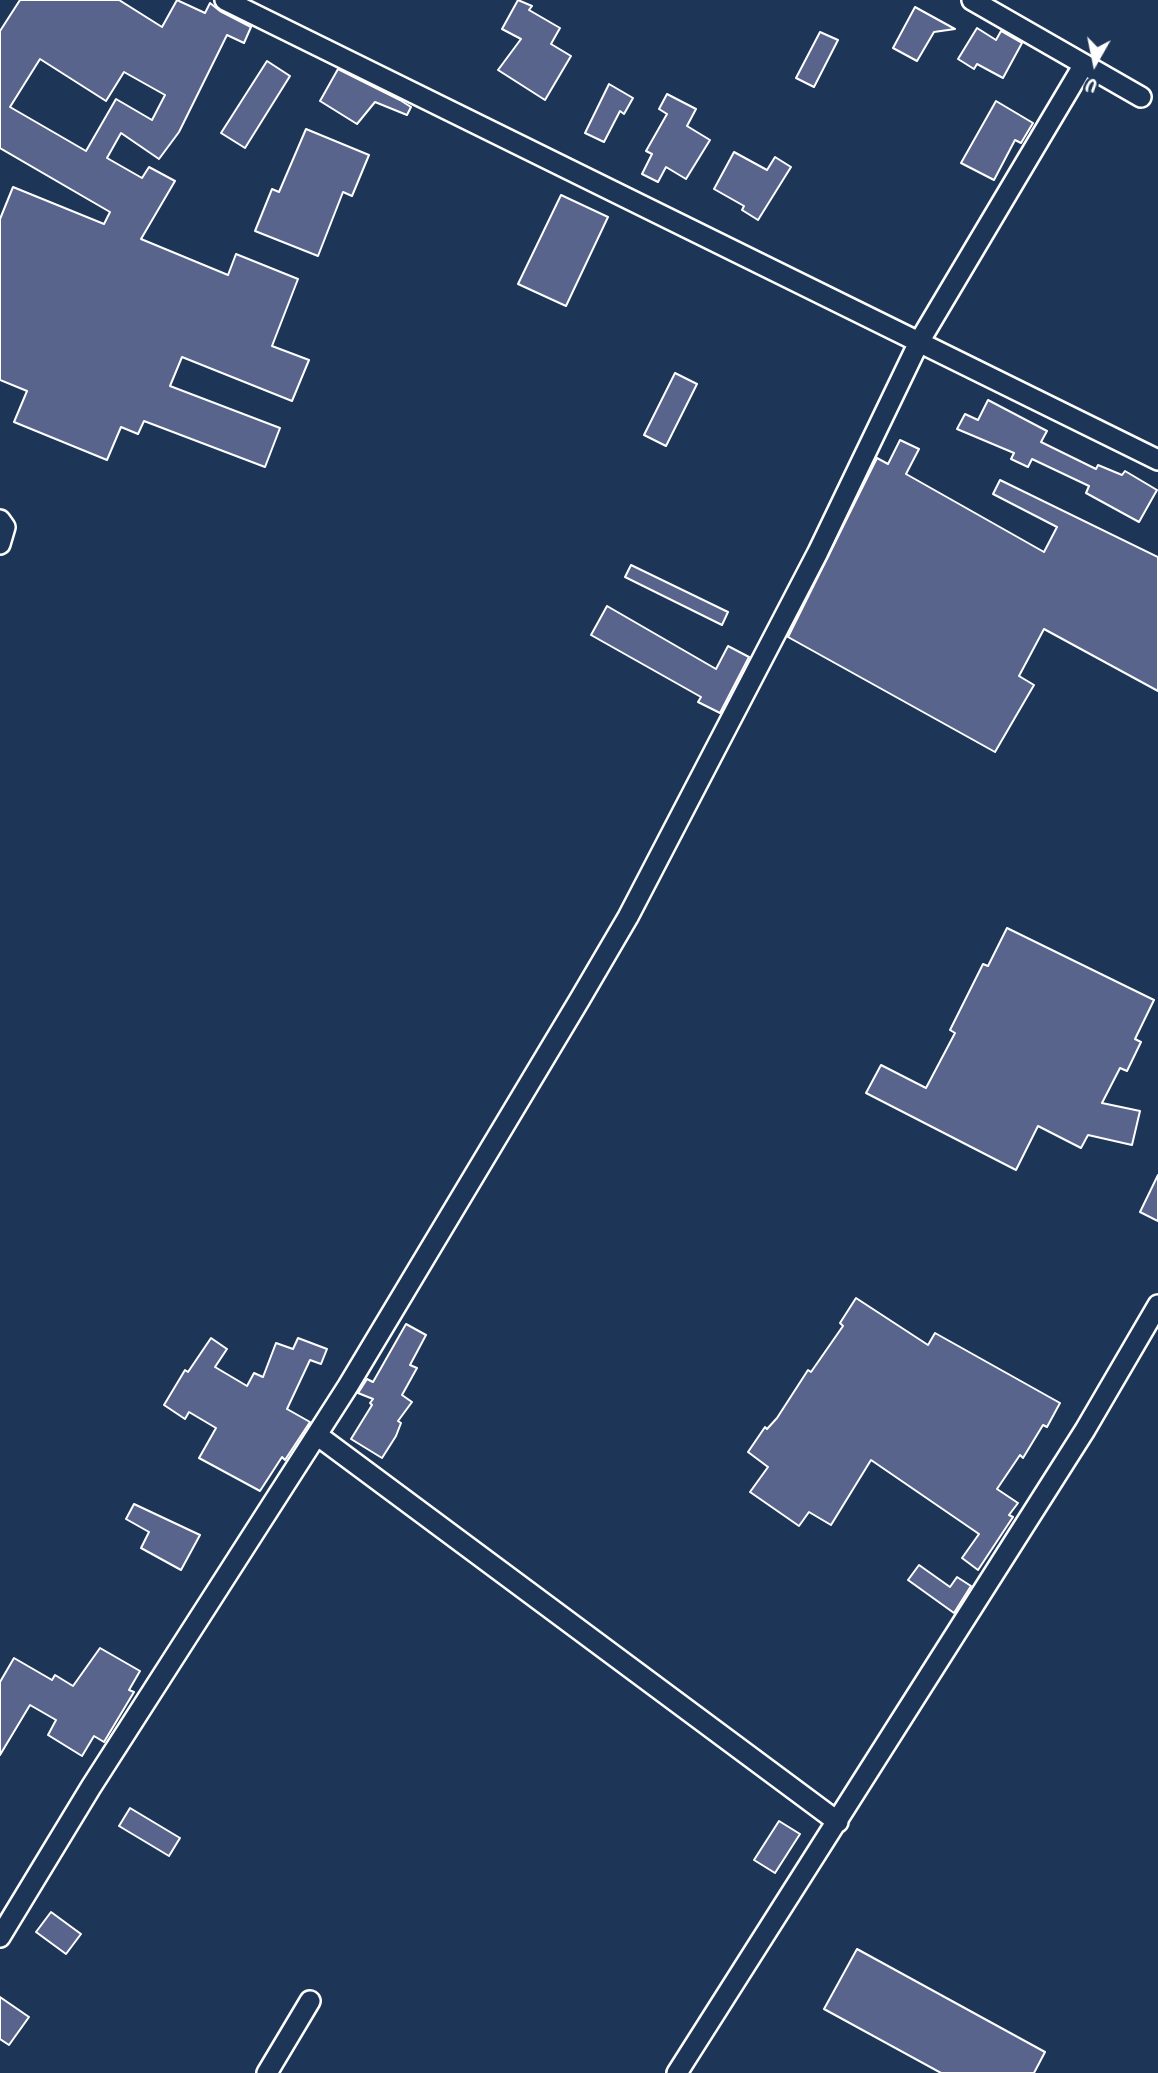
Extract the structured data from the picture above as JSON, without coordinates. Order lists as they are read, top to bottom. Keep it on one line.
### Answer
{"north":"bottom"}
